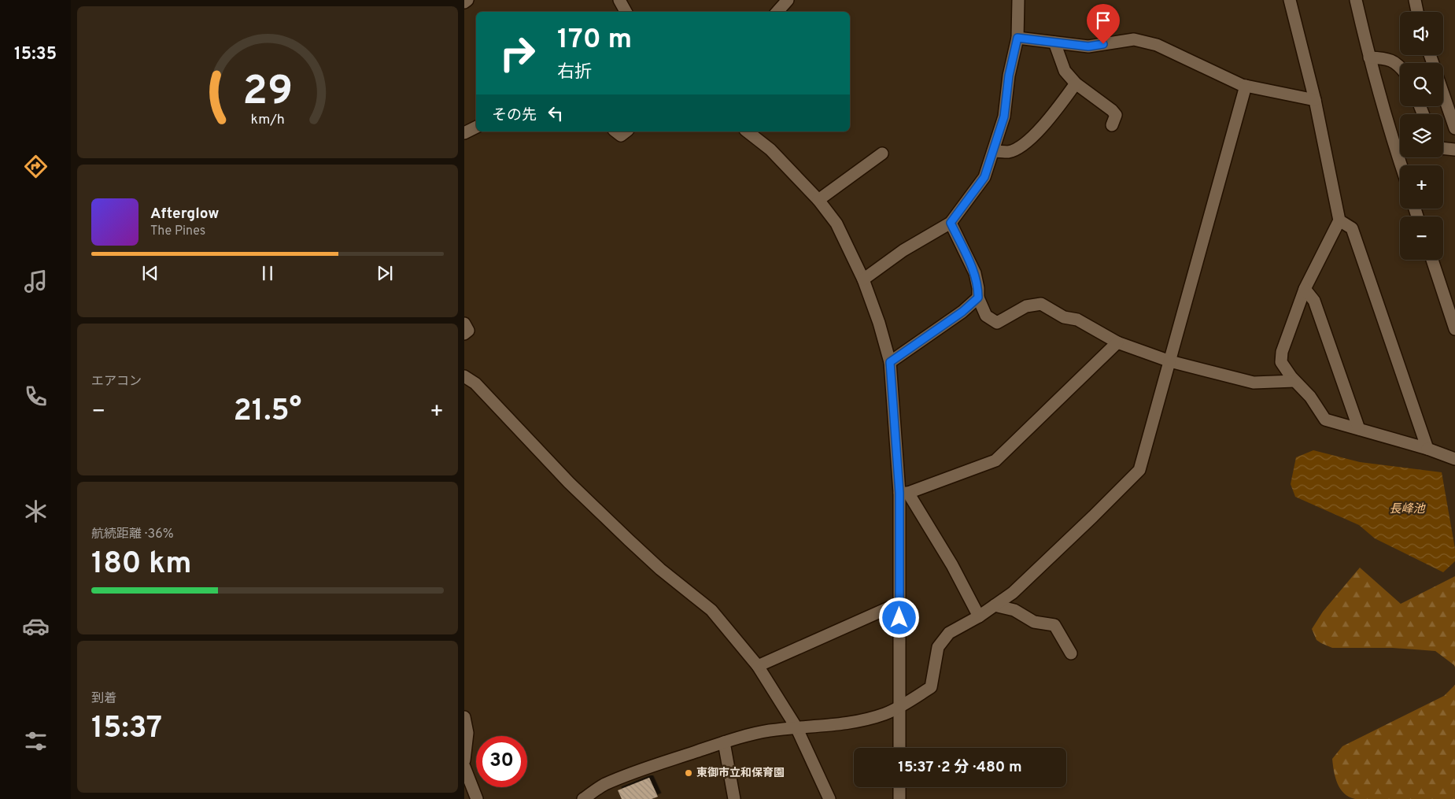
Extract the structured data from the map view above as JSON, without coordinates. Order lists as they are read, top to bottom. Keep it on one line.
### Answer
{"water":["長峰池"],"places":["東御市立和保育園"],"page":{"tabs":"15:35","map_buttons":["+","−"],"turn":["170 m","右折"],"then":"その先","song":["Afterglow","The Pines"],"tile":["エアコン",["航続距離 · 36%","180 km"],["到着","15:37"]],"heat":["−","21.5°","+"],"limit":"30","trip":"15:37 · 2 分 · 480 m","gauge":["29","km/h"]}}
